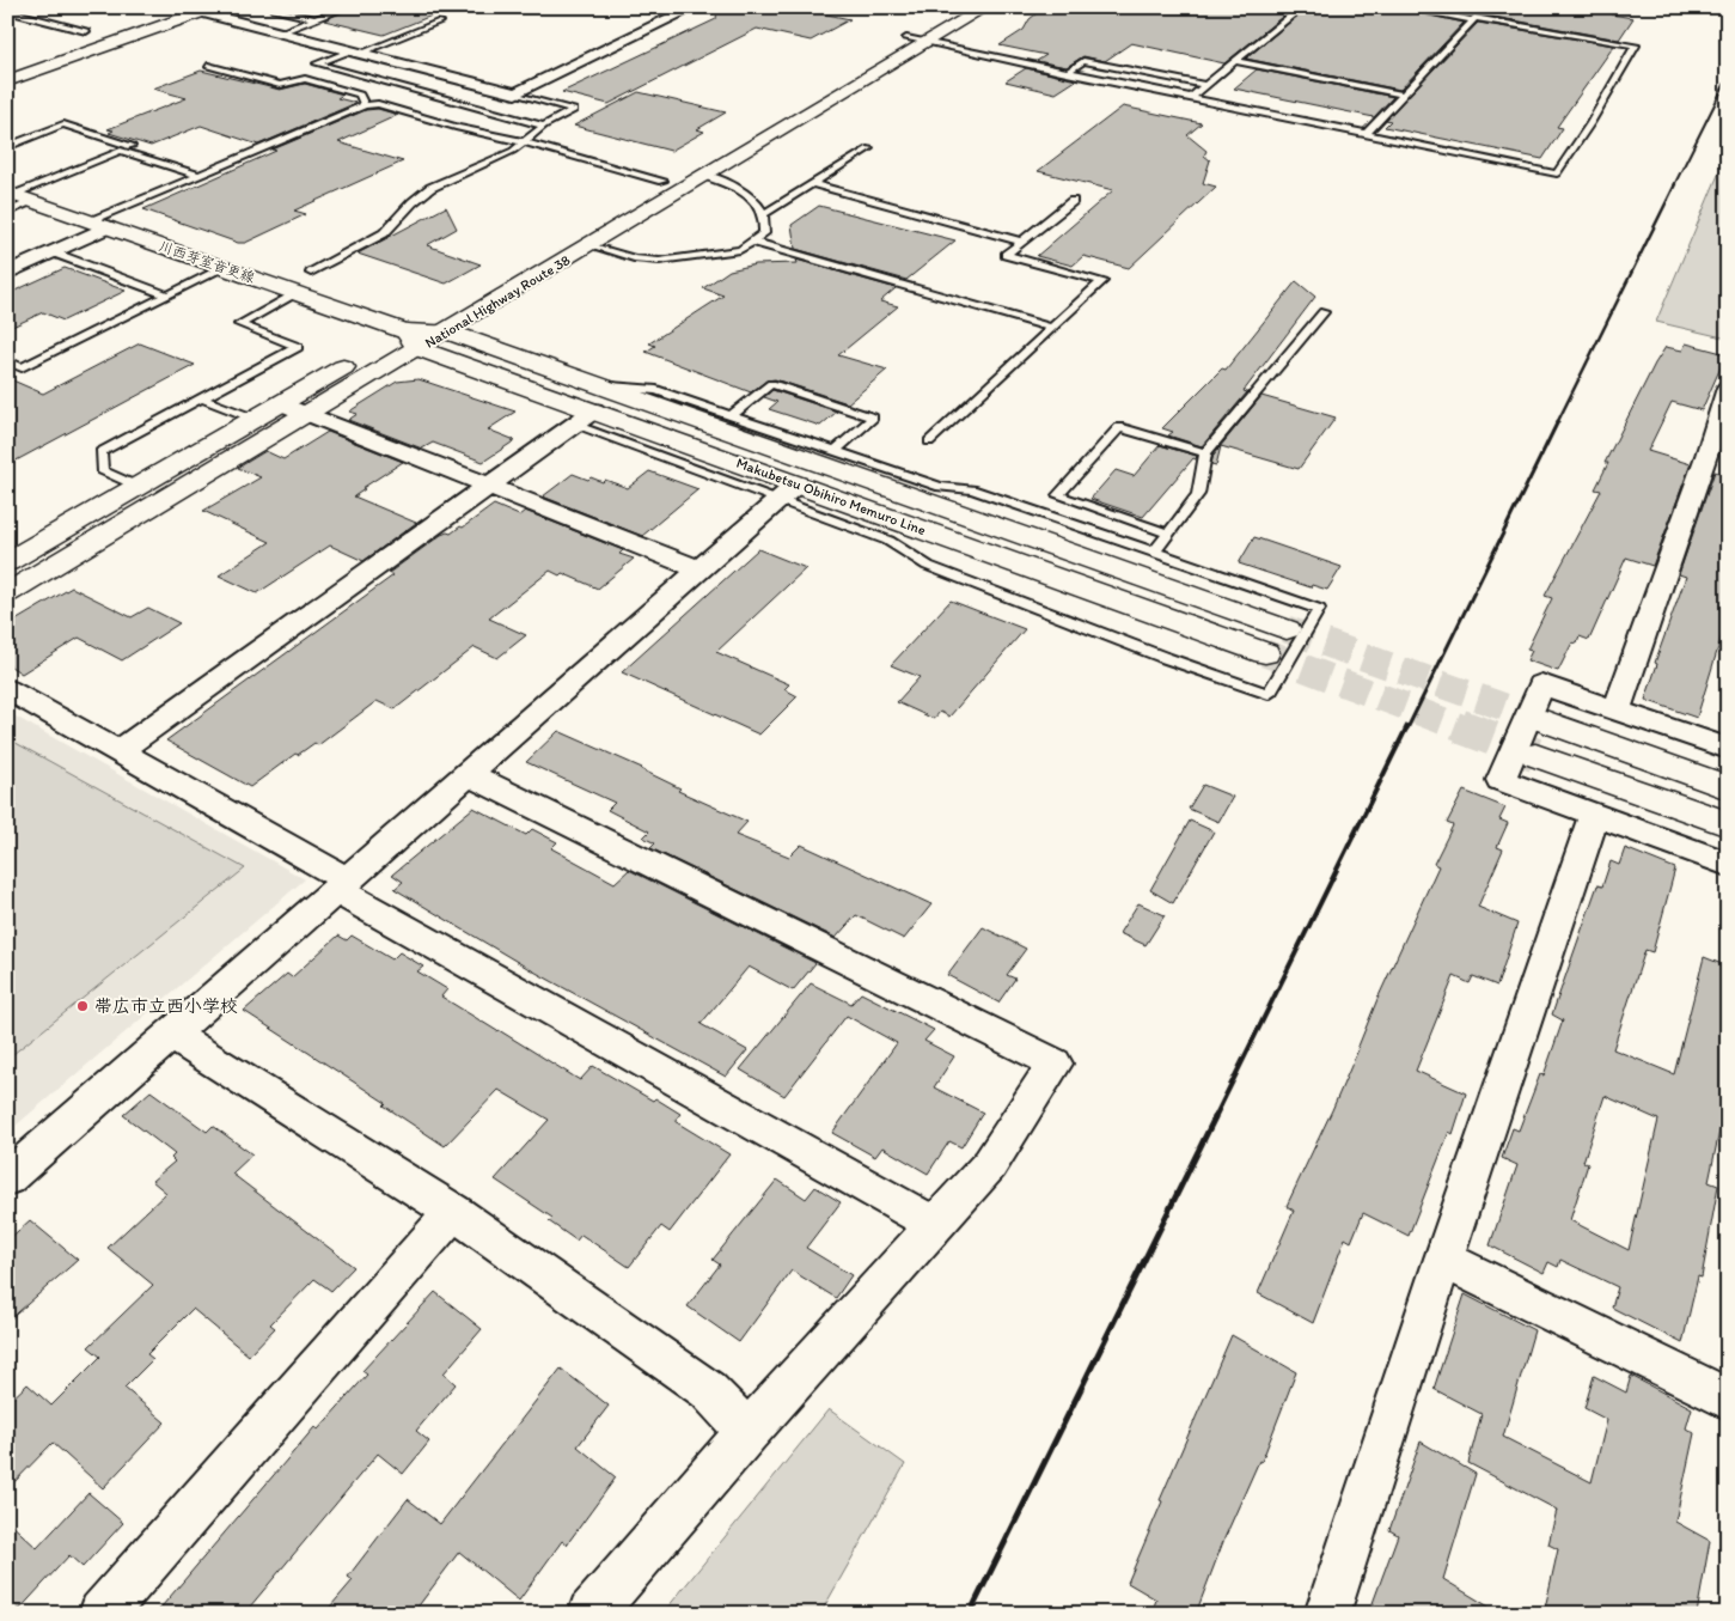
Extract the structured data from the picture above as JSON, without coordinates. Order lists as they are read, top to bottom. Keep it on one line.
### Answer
{"streets":{"main road":["川西芽室音更線","National Highway Route 38","Makubetsu Obihiro Memuro Line"]},"crossings":[["川西芽室音更線","National Highway Route 38"],["川西芽室音更線","Makubetsu Obihiro Memuro Line"],["National Highway Route 38","Makubetsu Obihiro Memuro Line"]],"places":["帯広市立西小学校"]}
